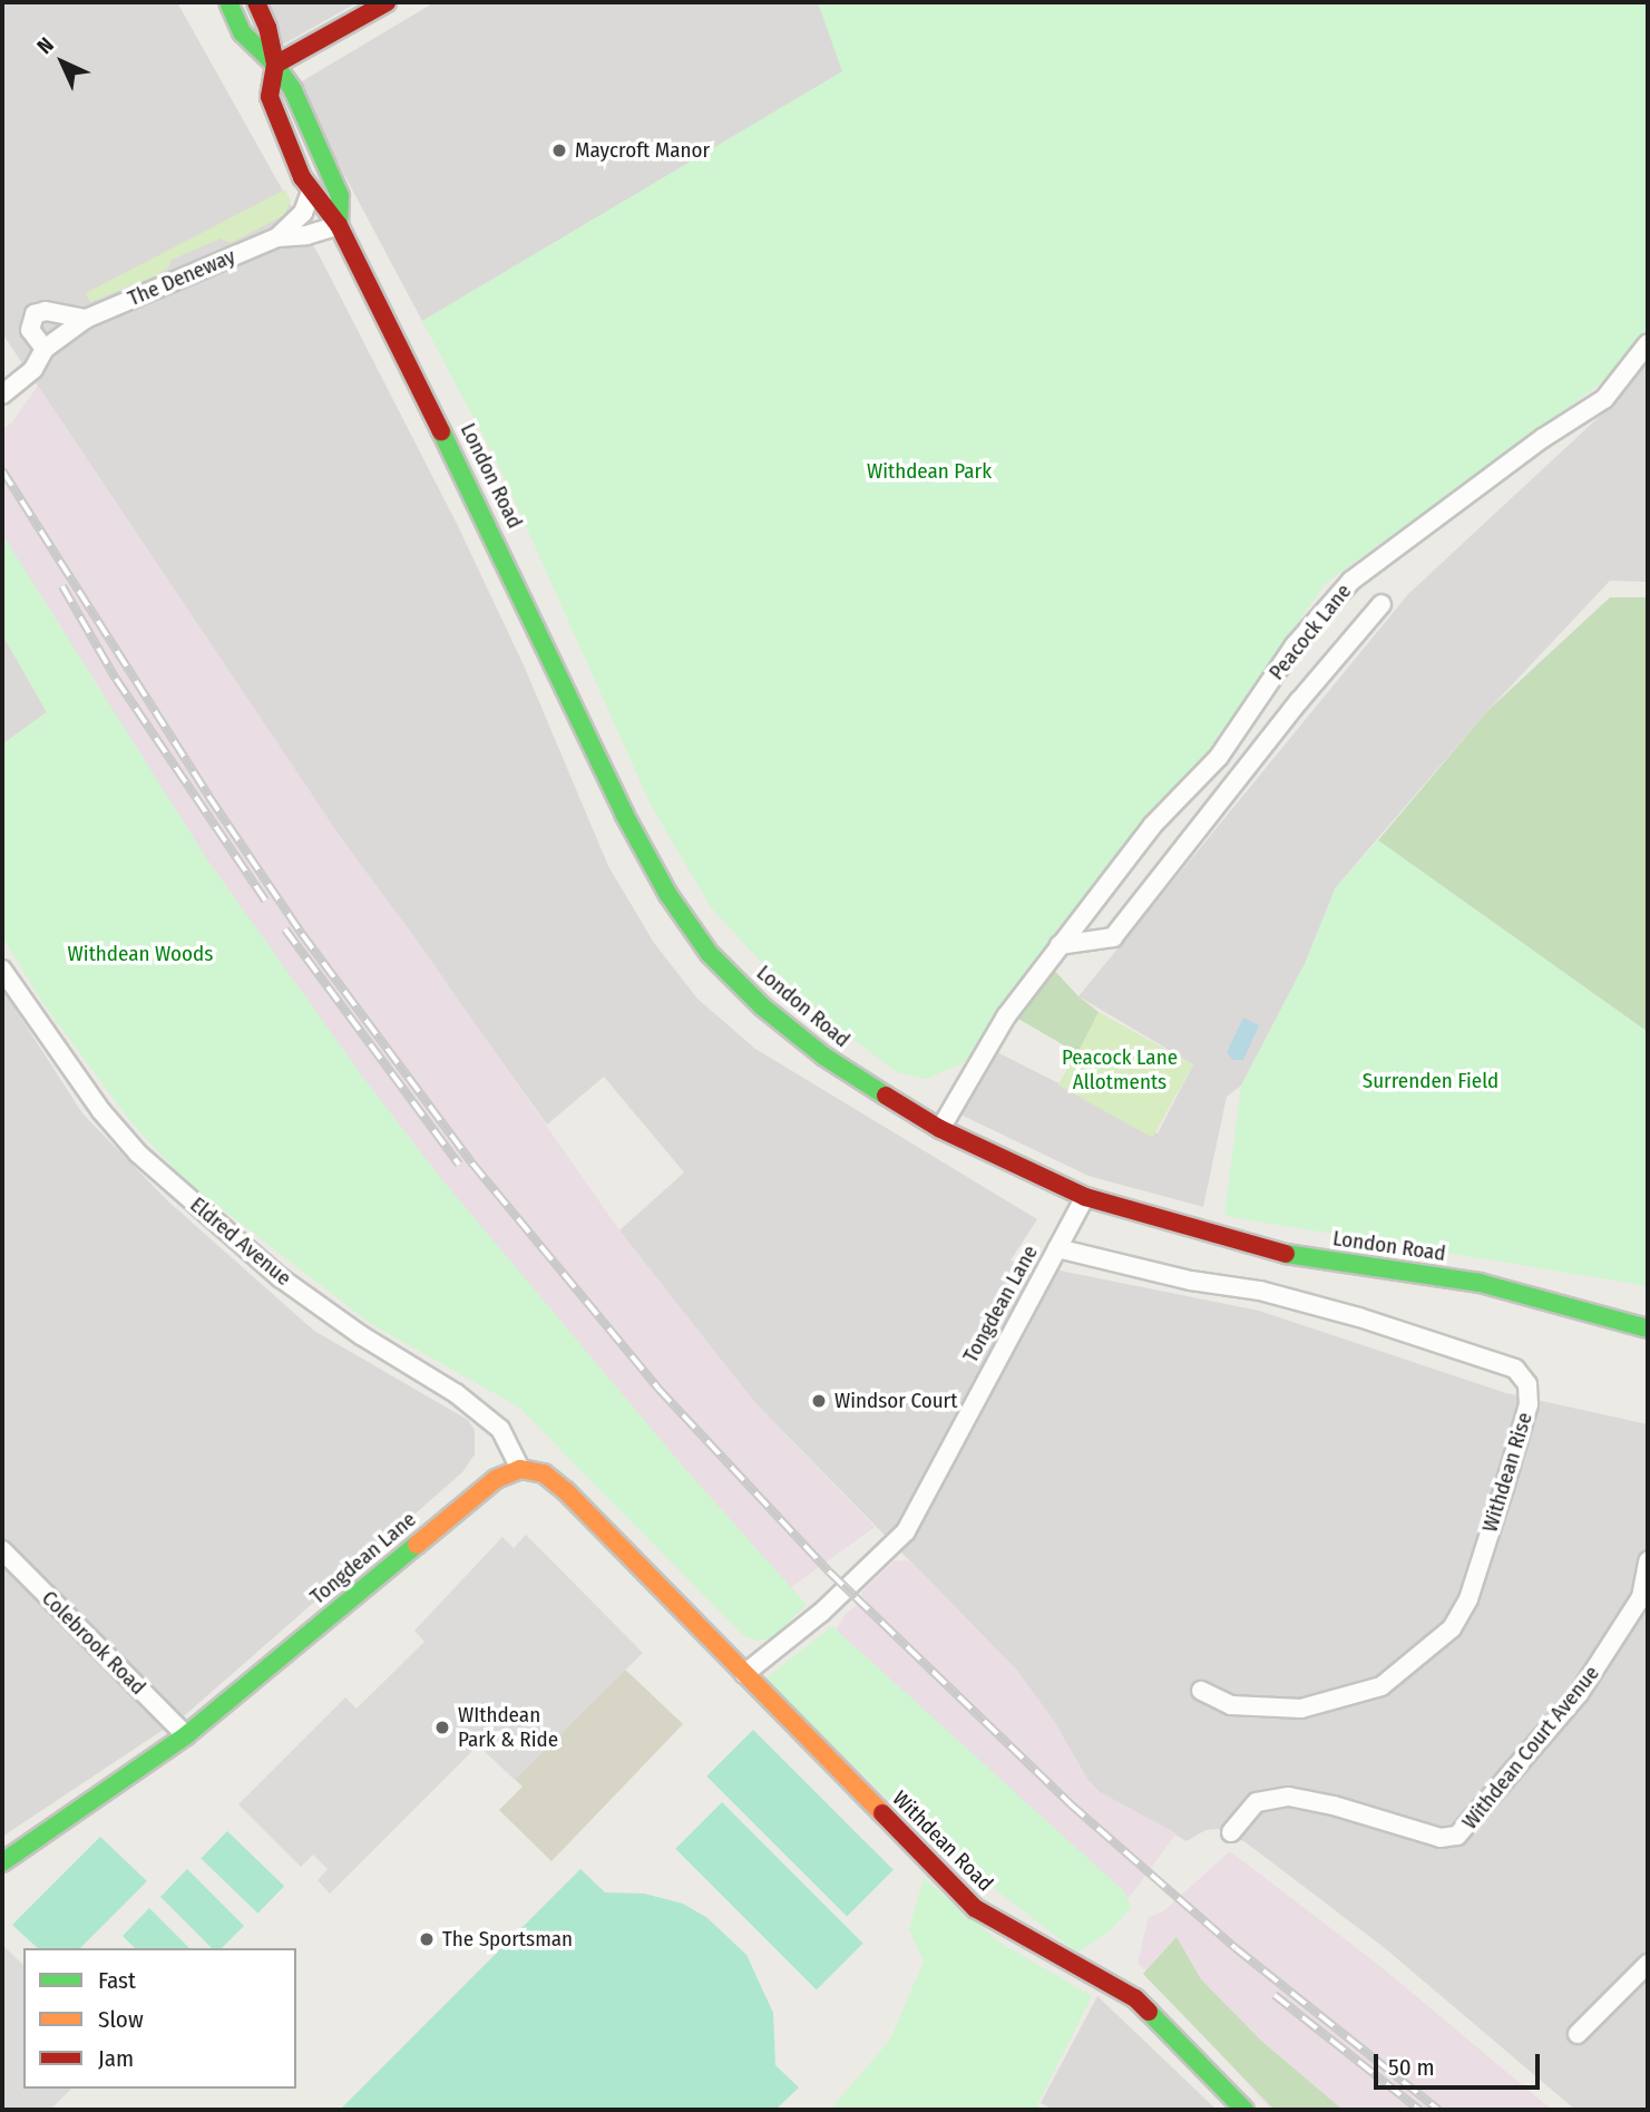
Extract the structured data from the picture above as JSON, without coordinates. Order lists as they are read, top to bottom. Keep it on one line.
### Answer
{"streets":{"main road":["London Road","Tongdean Lane","Withdean Road"],"street":["The Deneway","Peacock Lane","Eldred Avenue","Withdean Rise","Colebrook Road","Withdean Court Avenue"]},"crossings":[["The Deneway","London Road"],["London Road","Peacock Lane"],["London Road","Tongdean Lane"],["Eldred Avenue","Tongdean Lane"],["Tongdean Lane","Withdean Rise"],["Tongdean Lane","Colebrook Road"],["Tongdean Lane","Withdean Road"]],"parks":["Withdean Park","Withdean Woods","Peacock Lane Allotments","Surrenden Field"],"places":["Maycroft Manor","Windsor Court","WIthdean Park & Ride","The Sportsman"],"legend":["Fast","Slow","Jam"],"scale_bar":"50 m","north":"top left"}
